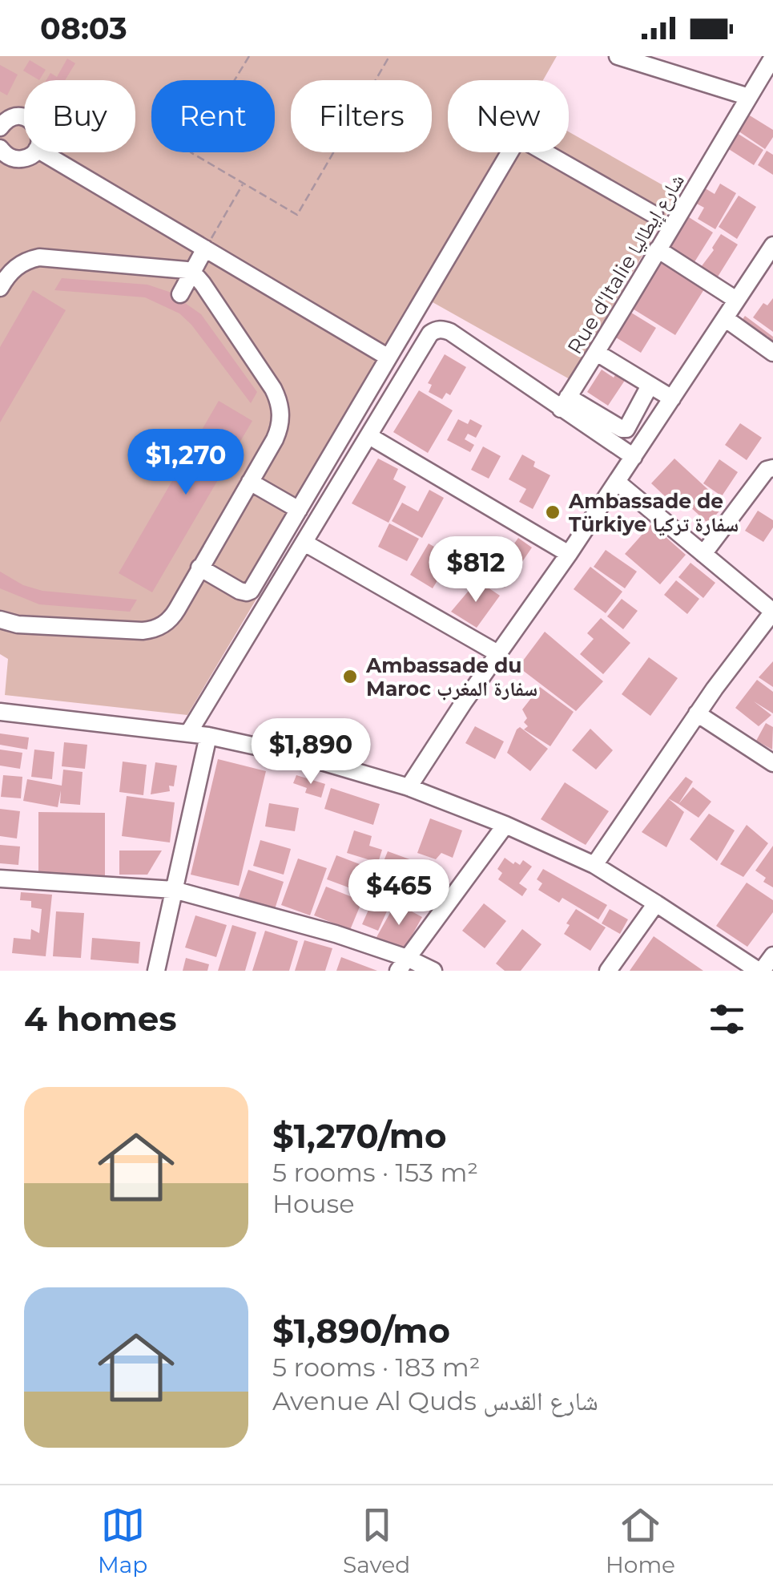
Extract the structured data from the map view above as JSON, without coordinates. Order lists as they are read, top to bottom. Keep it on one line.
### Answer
{"streets":{"street":["Rue d'Italie شارع إيطاليا"]},"places":["Ambassade de Türkiye سفارة تركيا","Ambassade du Maroc سفارة المغرب"],"page":{"status":"08:03","chip":["Buy","Rent","Filters","New"],"price":["$1,270","$812","$1,890","$465"],"heading":"4 homes","list":[{"name":"$1,270/mo","note":"5 rooms · 153 m² · House"},{"name":"$1,890/mo","note":"5 rooms · 183 m² · Avenue Al Quds شارع القدس"}],"tabs":["Map","Saved","Home"]}}
